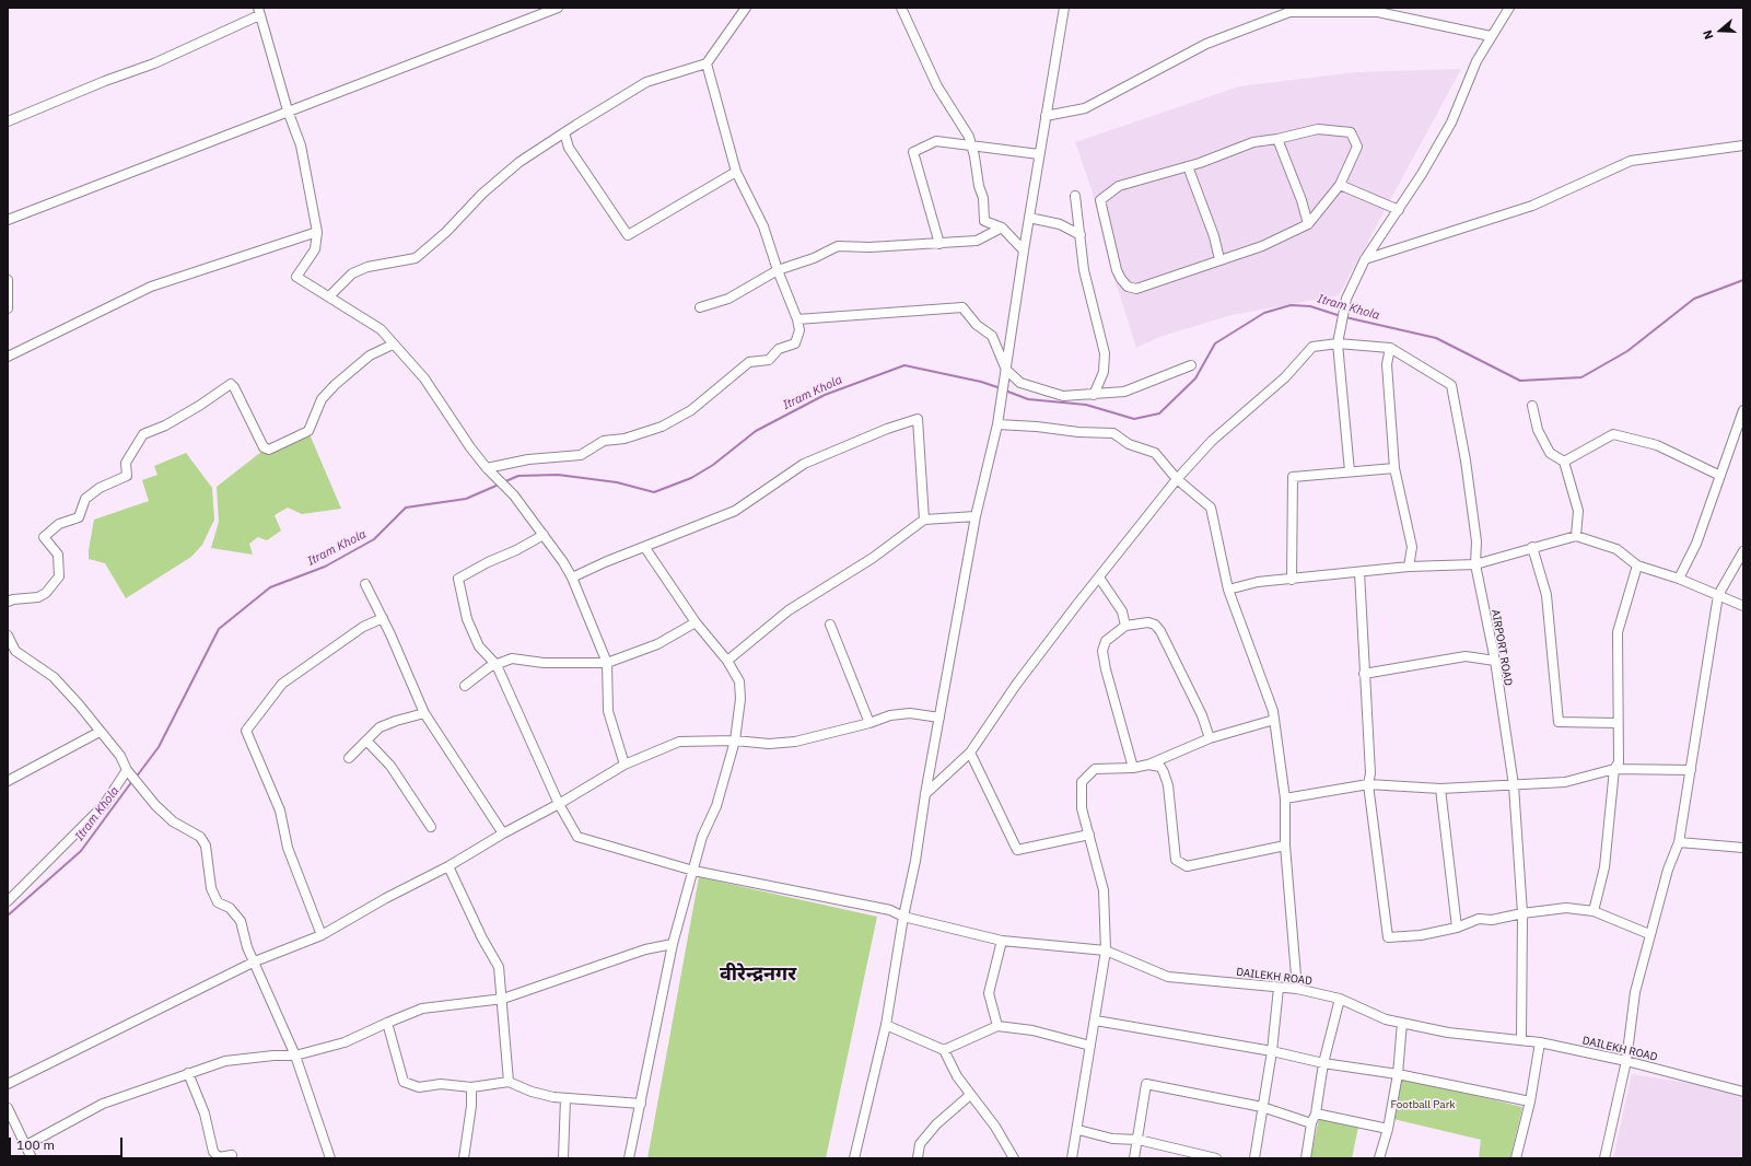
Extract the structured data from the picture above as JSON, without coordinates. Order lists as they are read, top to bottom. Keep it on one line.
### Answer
{"streets":{"street":["AIRPORT ROAD","DAILEKH ROAD"]},"crossings":[["AIRPORT ROAD","DAILEKH ROAD"]],"districts":["वीरेन्द्रनगर"],"water":["Itram Khola"],"parks":["Football Park"],"scale_bar":"100 m","north":"left"}
